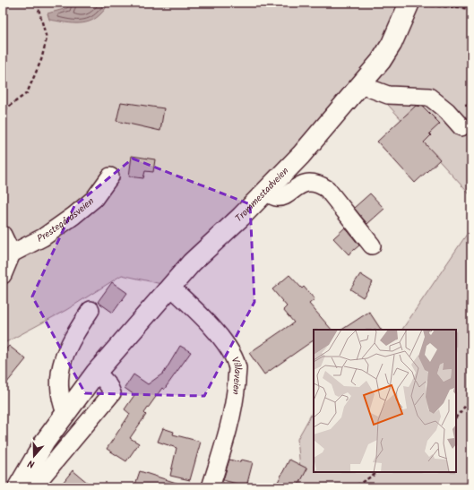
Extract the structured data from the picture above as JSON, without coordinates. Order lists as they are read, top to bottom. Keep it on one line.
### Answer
{"streets":{"main road":["Trommestadveien"],"street":["Prestegårdsveien","Villaveien"]},"crossings":[["Trommestadveien","Villaveien"]],"north":"bottom"}
